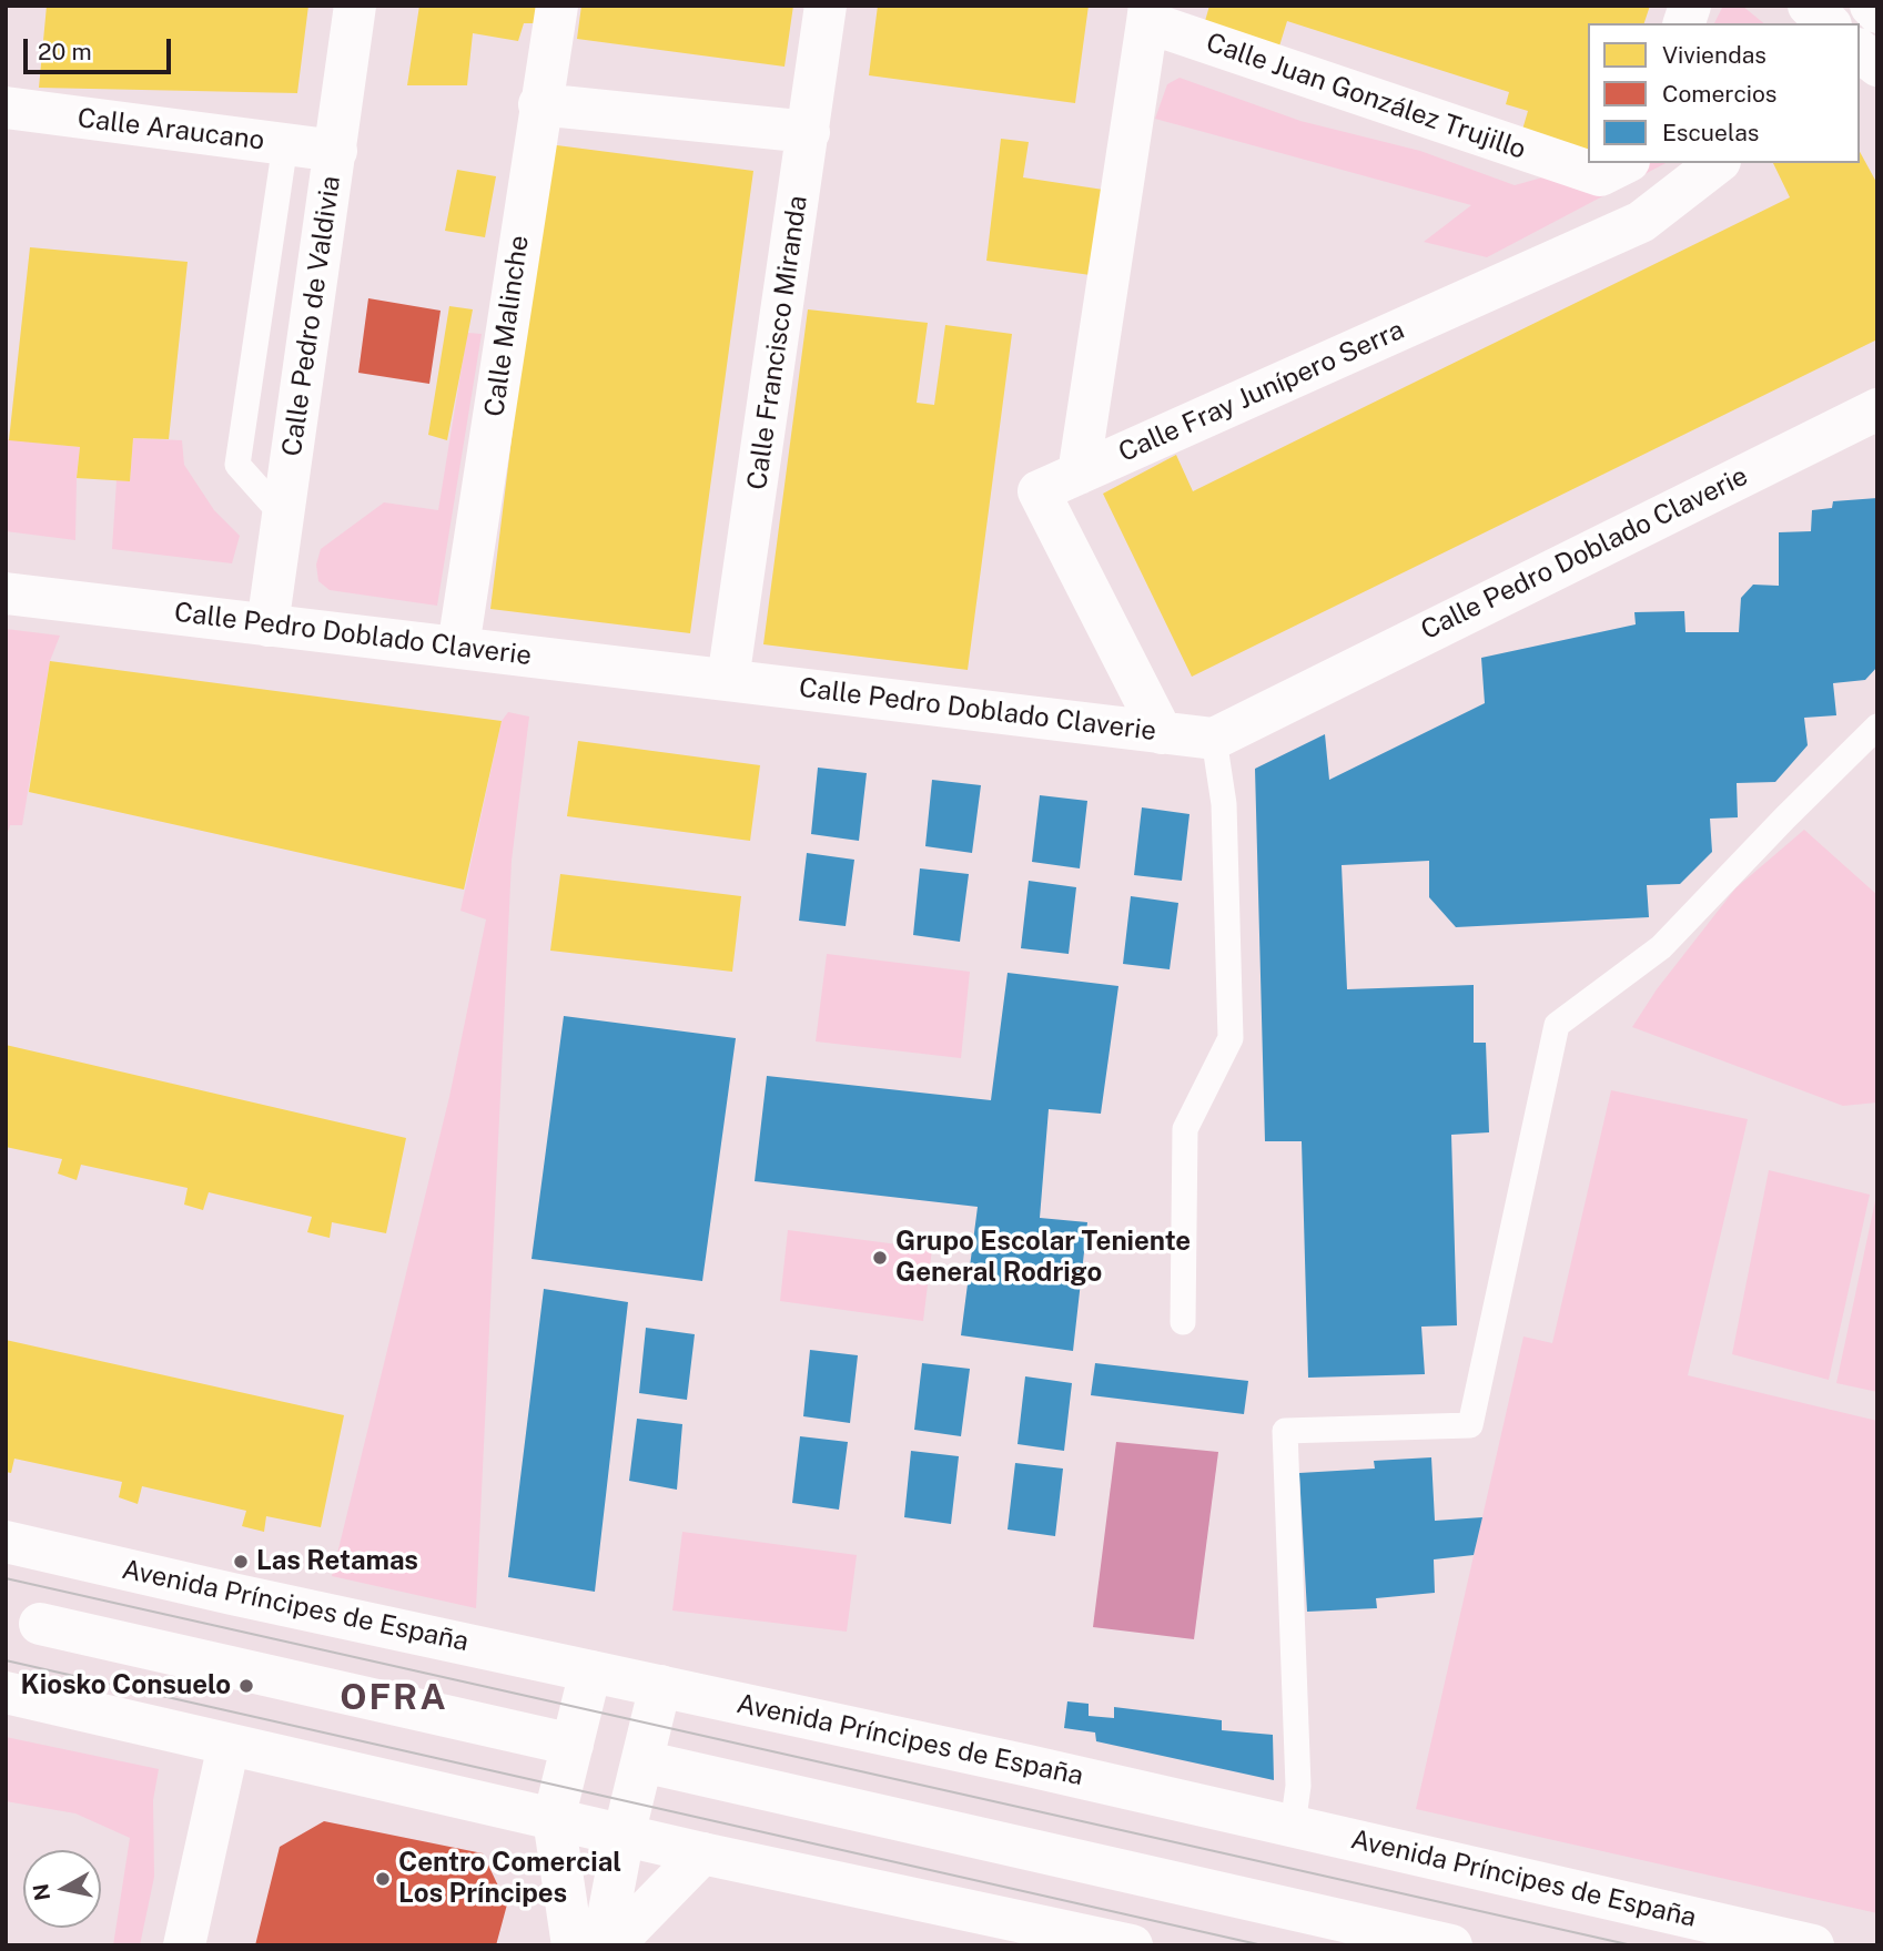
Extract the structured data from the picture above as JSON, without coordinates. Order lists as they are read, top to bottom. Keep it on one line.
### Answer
{"streets":{"street":["Calle Juan González Trujillo","Calle Araucano","Calle Pedro de Valdivia","Calle Malinche","Calle Francisco Miranda","Calle Fray Junípero Serra","Calle Pedro Doblado Claverie","Avenida Príncipes de España"]},"crossings":[["Calle Araucano","Calle Pedro de Valdivia"],["Calle Pedro de Valdivia","Calle Pedro Doblado Claverie"],["Calle Malinche","Calle Pedro Doblado Claverie"],["Calle Francisco Miranda","Calle Pedro Doblado Claverie"],["Calle Fray Junípero Serra","Calle Pedro Doblado Claverie"]],"districts":["OFRA"],"places":["Grupo Escolar Teniente General Rodrigo","Las Retamas","Kiosko Consuelo","Centro Comercial Los Príncipes"],"legend":["Viviendas","Comercios","Escuelas"],"scale_bar":"20 m","north":"left"}
